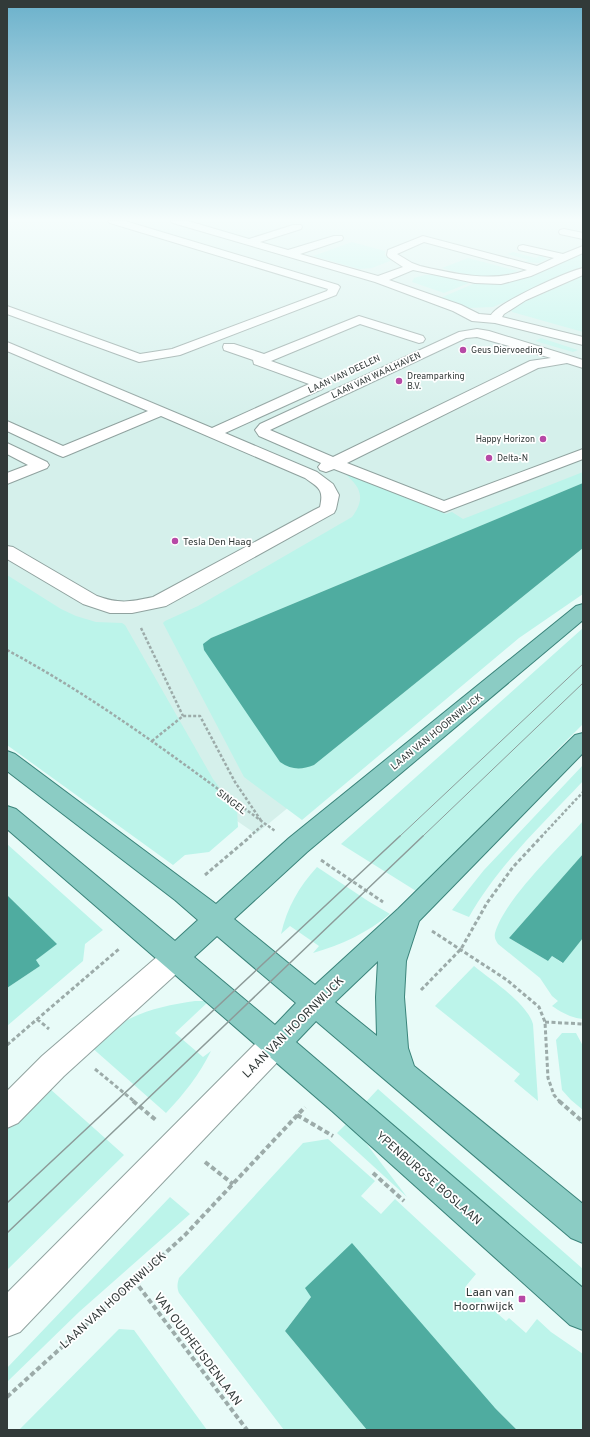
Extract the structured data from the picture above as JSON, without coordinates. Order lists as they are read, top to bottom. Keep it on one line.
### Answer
{"streets":{"main road":["LAAN VAN HOORNWIJCK","YPENBURGSE BOSLAAN"],"street":["LAAN VAN DEELEN","LAAN VAN WAALHAVEN"],"path":["SINGEL","VAN OUDHEUSDENLAAN"]},"crossings":[["LAAN VAN HOORNWIJCK","SINGEL"],["LAAN VAN HOORNWIJCK","YPENBURGSE BOSLAAN"],["LAAN VAN HOORNWIJCK","VAN OUDHEUSDENLAAN"]],"places":{"other":["Geus Diervoeding","Dreamparking B.V.","Happy Horizon","Delta-N","Tesla Den Haag"],"transit":["Laan van Hoornwijck"]}}
